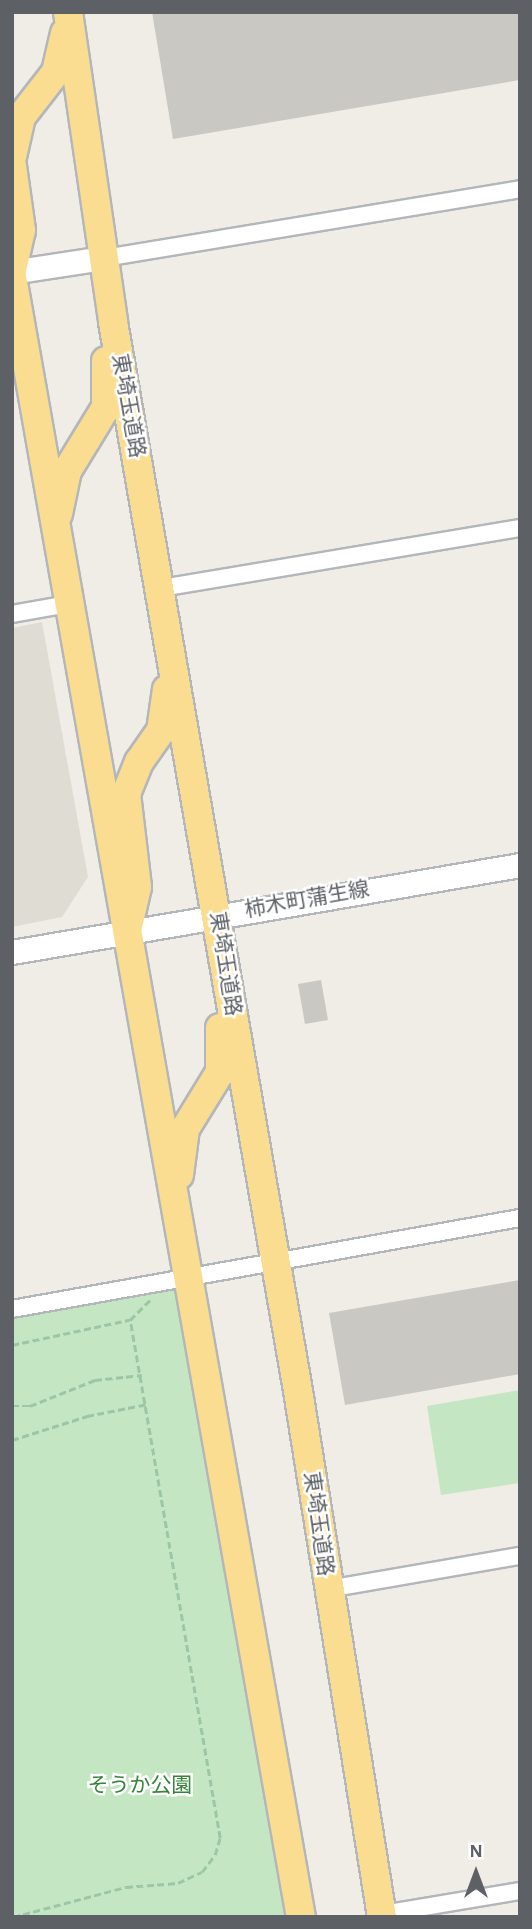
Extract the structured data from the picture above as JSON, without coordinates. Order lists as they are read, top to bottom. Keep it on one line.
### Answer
{"streets":{"highway":["東埼玉道路"],"main road":["柿木町蒲生線"]},"crossings":[["東埼玉道路","柿木町蒲生線"]],"parks":["そうか公園"],"north":"top"}
